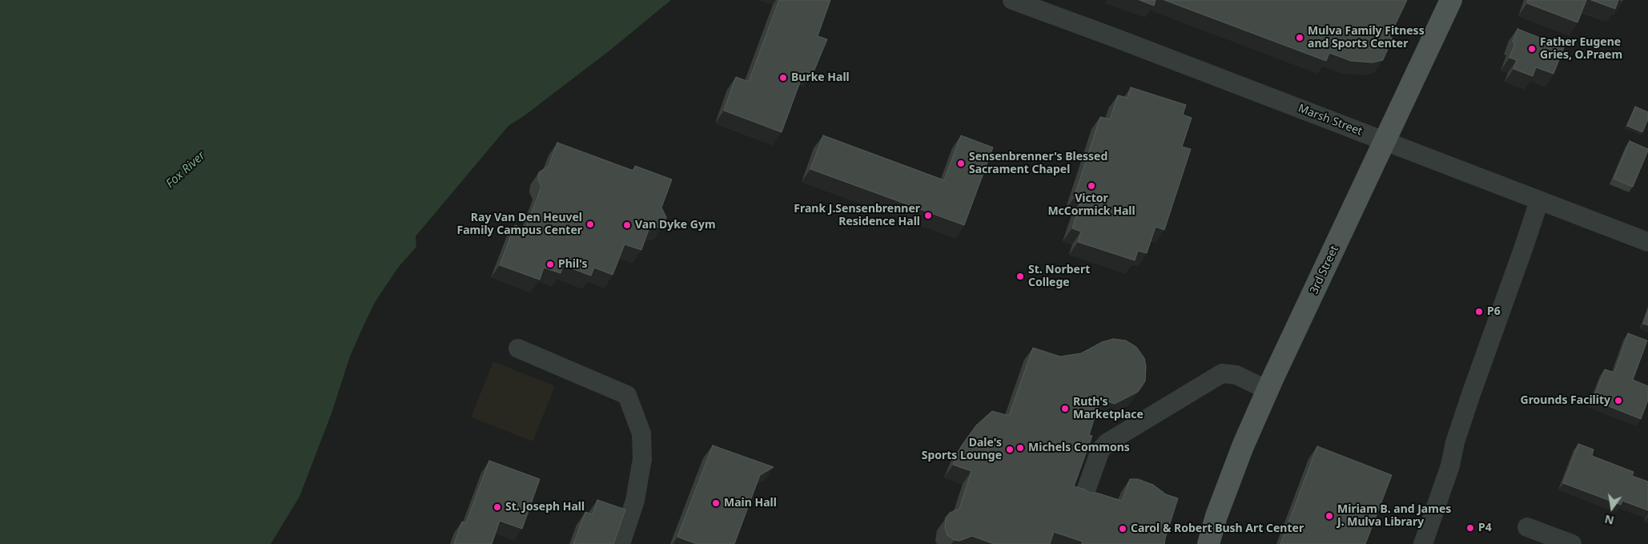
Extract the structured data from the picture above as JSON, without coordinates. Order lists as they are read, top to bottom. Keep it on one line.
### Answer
{"streets":{"main road":["3rd Street"],"street":["Marsh Street"]},"crossings":[["Marsh Street","3rd Street"]],"water":["Fox River"],"places":["Mulva Family Fitness and Sports Center","Father Eugene Gries, O.Praem","Burke Hall","Sensenbrenner's Blessed Sacrament Chapel","Victor McCormick Hall","Frank J.Sensenbrenner Residence Hall","Ray Van Den Heuvel Family Campus Center","Van Dyke Gym","Phil's","St. Norbert College","P6","Grounds Facility","Ruth's Marketplace","Michels Commons","Dale's Sports Lounge","Main Hall","St. Joseph Hall","Miriam B. and James J. Mulva Library","P4","Carol & Robert Bush Art Center"],"north":"bottom"}
